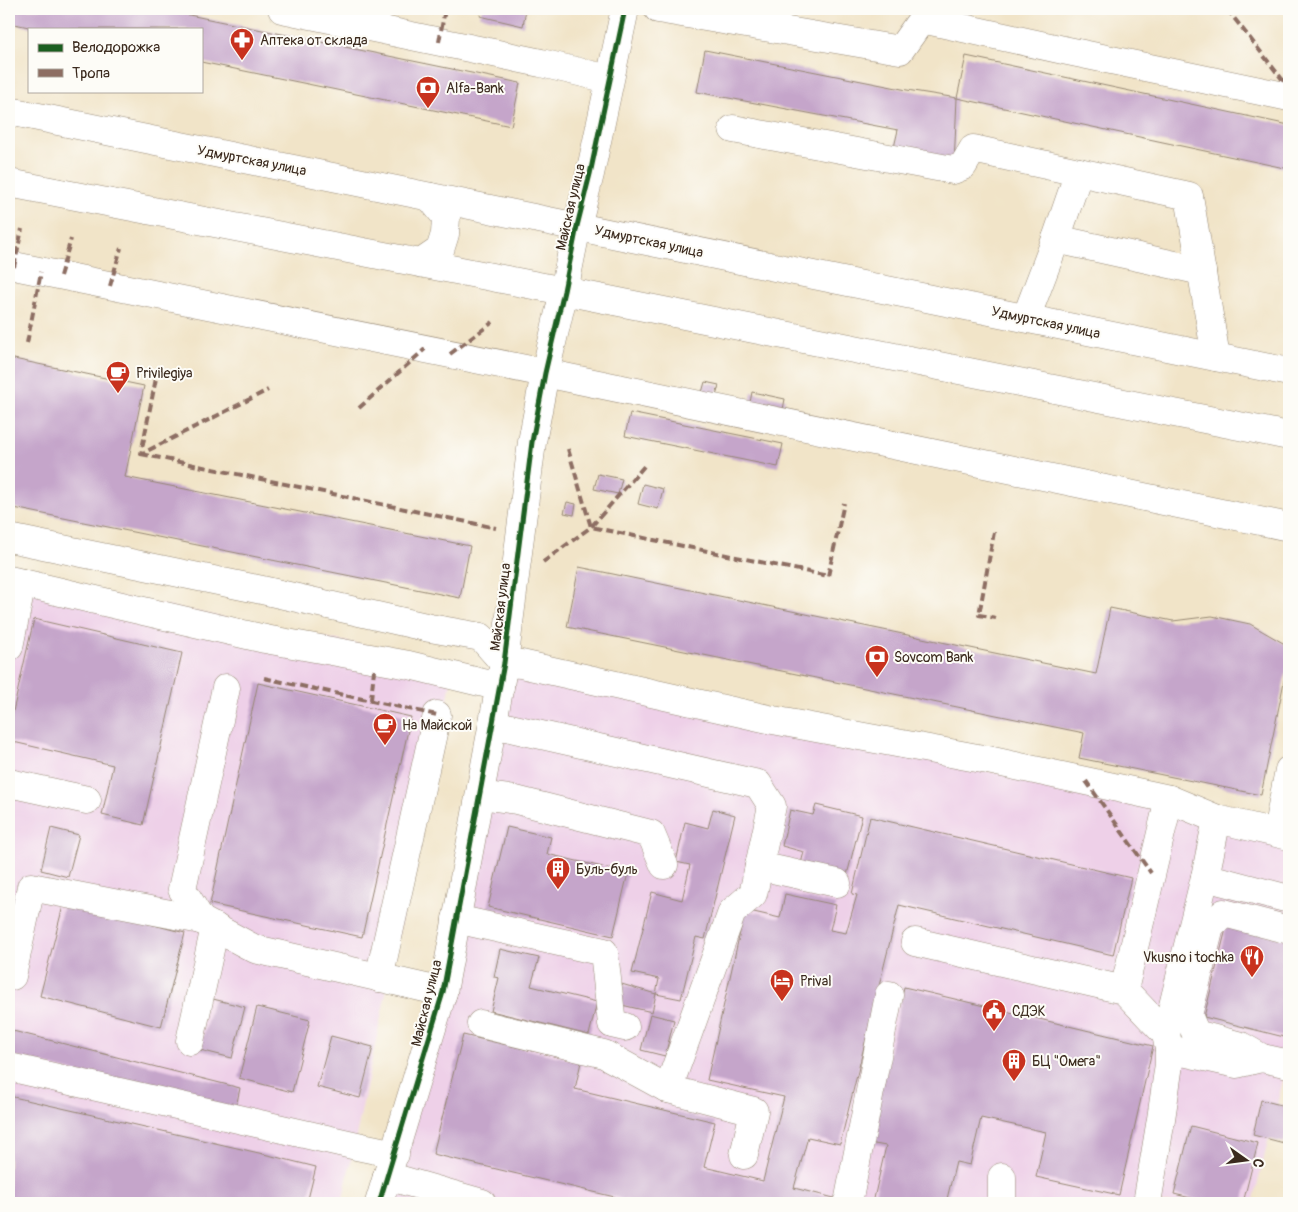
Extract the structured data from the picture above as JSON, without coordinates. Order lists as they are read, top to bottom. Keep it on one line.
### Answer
{"streets":{"main road":["Удмуртская улица","Майская улица"]},"crossings":[["Удмуртская улица","Майская улица"]],"places":{"pharmacy":["Аптека от склада"],"bank":["Alfa-Bank","Sovcom Bank"],"cafe":["Privilegiya","На Майской"],"building":["Буль-буль","БЦ \"Омега\""],"restaurant":["Vkusno i tochka"],"hotel":["Prival"],"public building":["СДЭК"]},"legend":["Велодорожка","Тропа"],"north":"right"}
